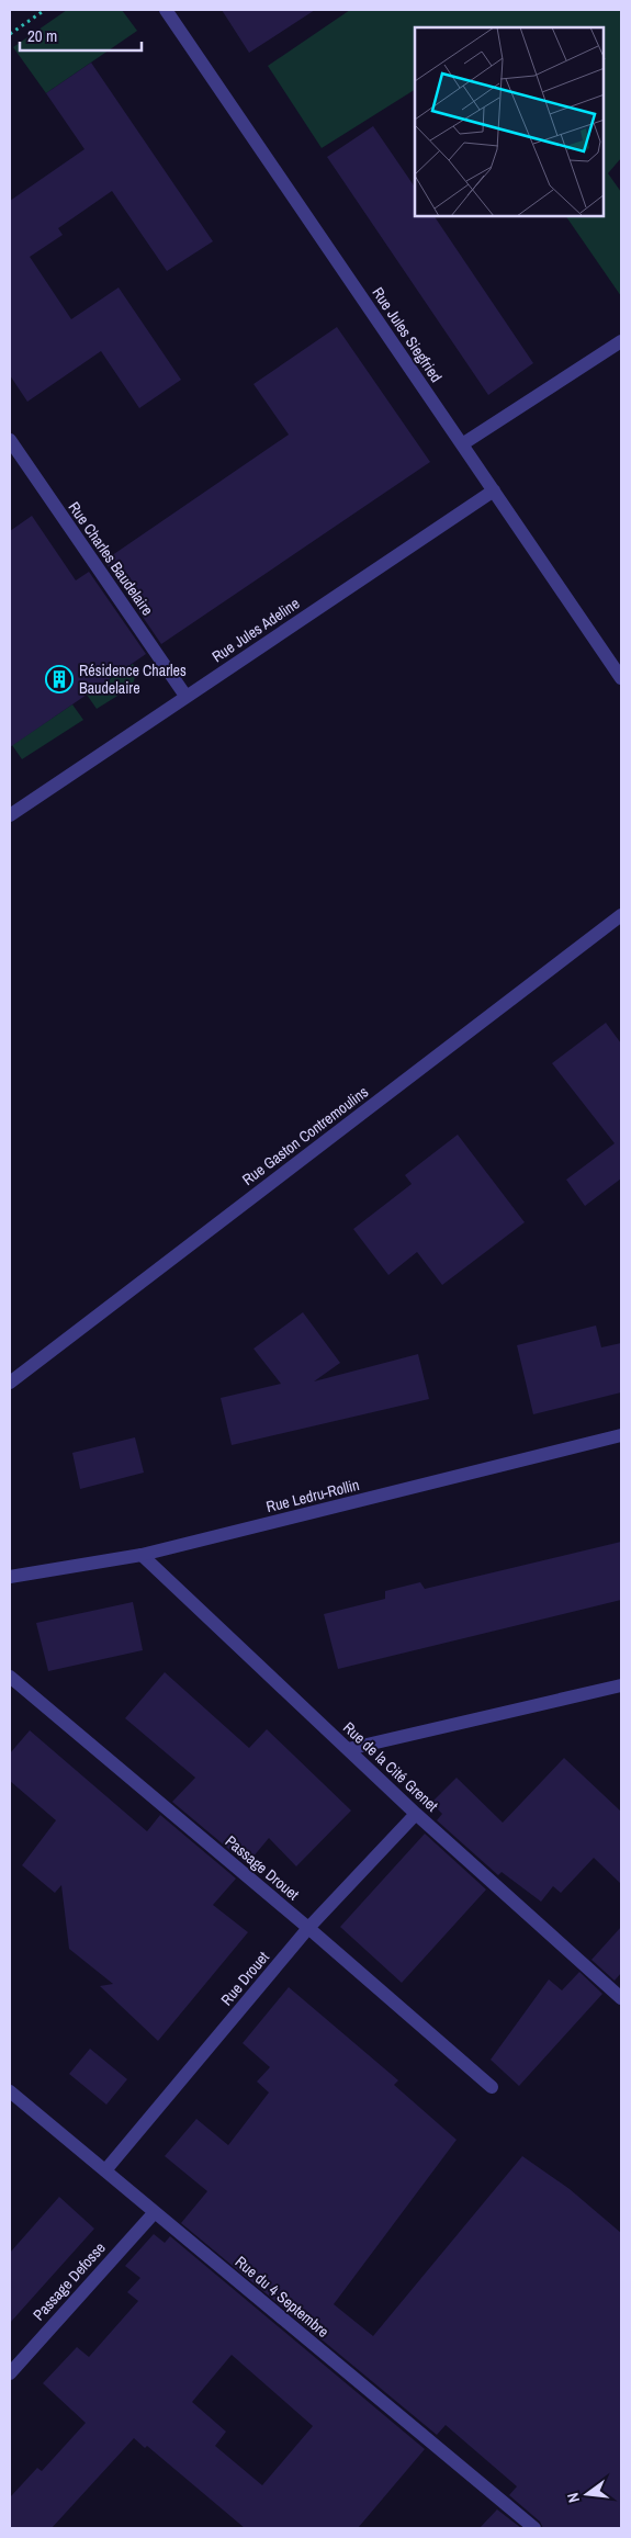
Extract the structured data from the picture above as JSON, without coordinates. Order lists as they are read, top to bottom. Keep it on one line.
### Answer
{"streets":{"street":["Rue Jules Siegfried","Rue Charles Baudelaire","Rue Jules Adeline","Rue Gaston Contremoulins","Rue Ledru-Rollin","Rue de la Cité Grenet","Passage Drouet","Rue Drouet","Passage Defosse","Rue du 4 Septembre"]},"crossings":[["Rue Jules Siegfried","Rue Jules Adeline"],["Rue Charles Baudelaire","Rue Jules Adeline"],["Rue Ledru-Rollin","Rue de la Cité Grenet"],["Rue de la Cité Grenet","Rue Drouet"],["Passage Drouet","Rue Drouet"],["Rue Drouet","Rue du 4 Septembre"],["Passage Defosse","Rue du 4 Septembre"]],"places":{"building":["Résidence Charles Baudelaire"]},"scale_bar":"20 m","north":"left"}
